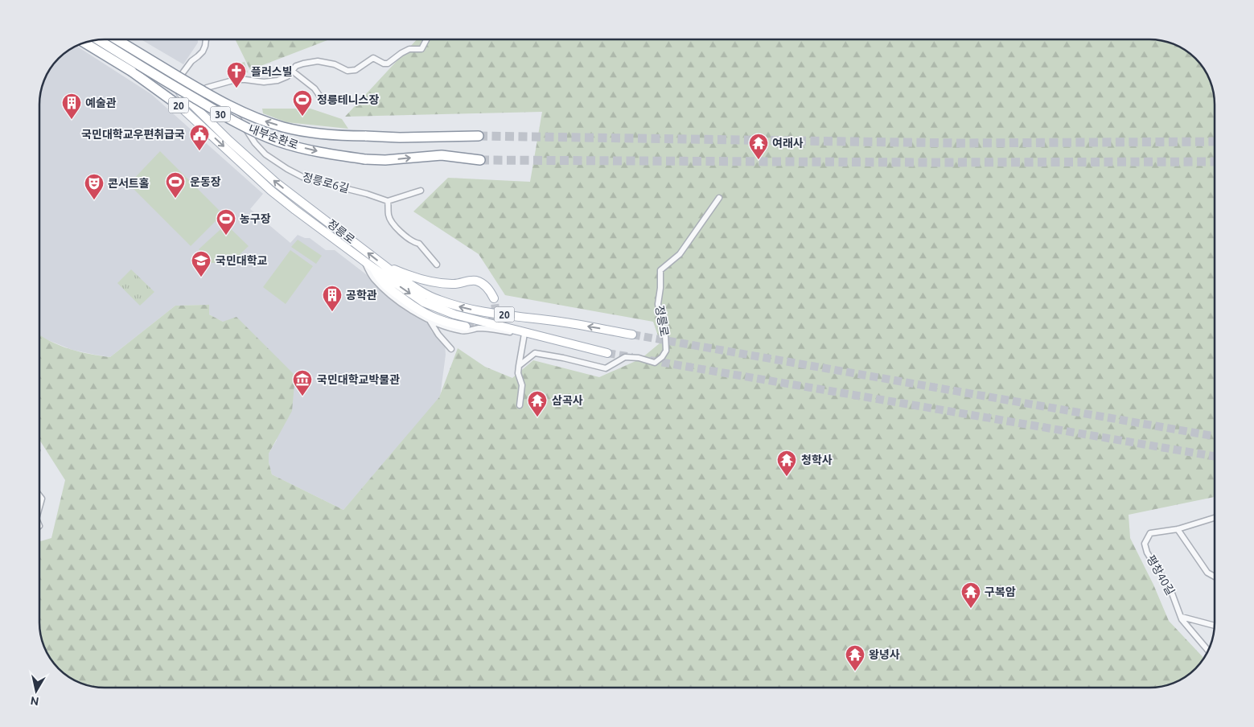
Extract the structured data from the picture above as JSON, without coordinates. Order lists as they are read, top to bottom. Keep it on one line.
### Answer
{"streets":{"highway":["30","내부순환로"],"main road":["20","정릉로"],"street":["정릉로6길","평창40길"]},"crossings":[["정릉로6길","정릉로"]],"places":{"church":["플러스빌"],"sports":["정릉테니스장","운동장","농구장"],"building":["예술관","공학관"],"public building":["국민대학교우편취급국"],"temple":["여래사","삼곡사","청학사","구복암","왕녕사"],"theatre":["콘서트홀"],"school or university":["국민대학교"],"museum":["국민대학교박물관"]},"north":"bottom"}
